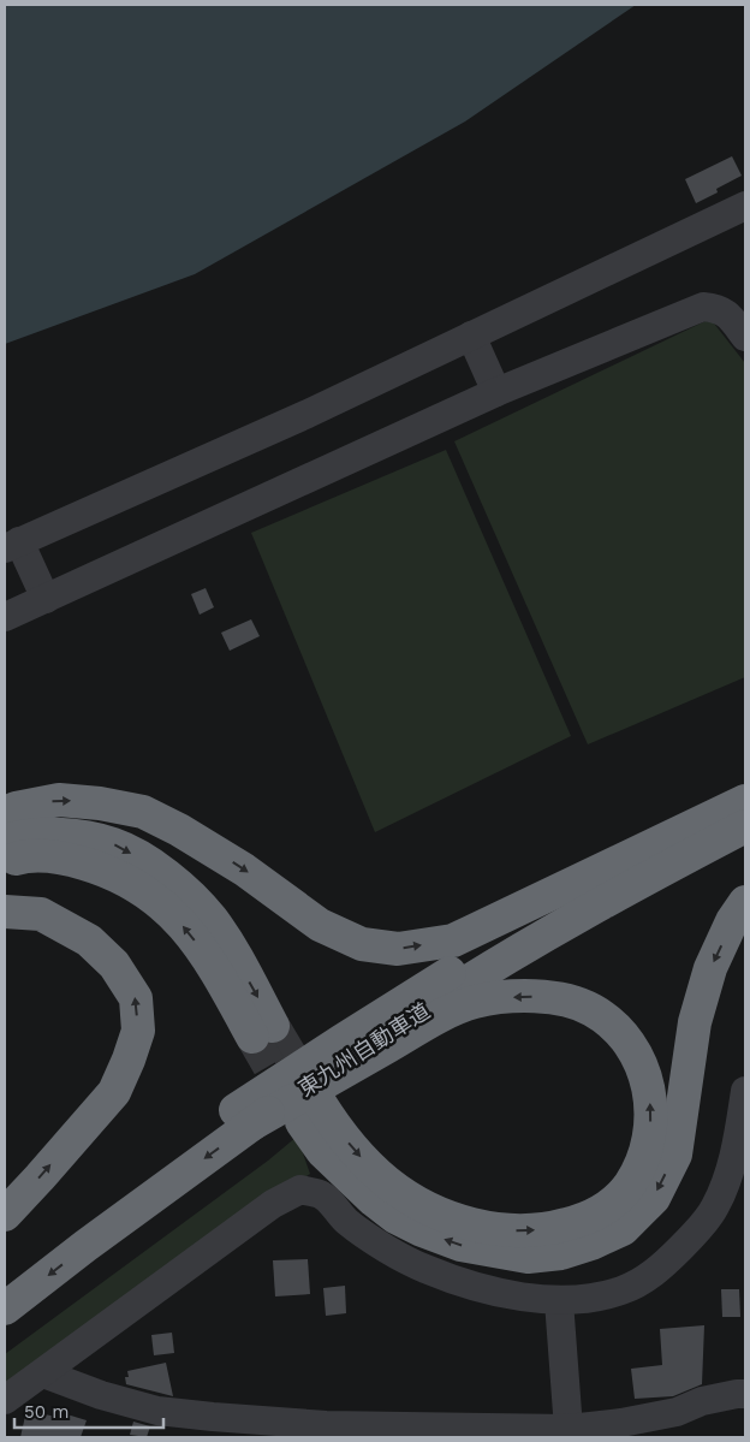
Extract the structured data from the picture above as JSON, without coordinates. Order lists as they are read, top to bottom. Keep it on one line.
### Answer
{"streets":{"highway":["東九州自動車道"]},"scale_bar":"50 m"}
